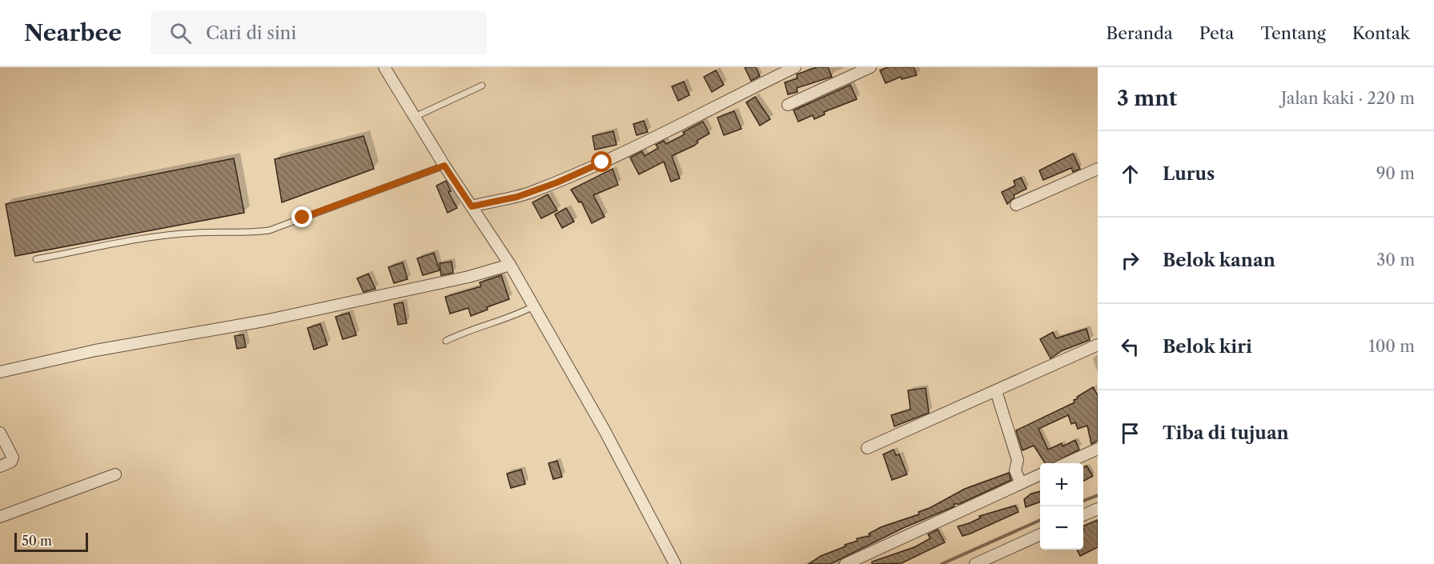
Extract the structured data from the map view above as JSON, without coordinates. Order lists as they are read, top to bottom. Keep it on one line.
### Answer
{"scale_bar":"50 m","page":{"header":"Nearbee","search":"Cari di sini","nav":["Beranda","Peta","Tentang","Kontak"],"heading":["3 mnt","Jalan kaki · 220 m"],"list":[["Lurus","90 m"],["Belok kanan","30 m"],["Belok kiri","100 m"],"Tiba di tujuan"],"map_buttons":["+","−"],"scale":"50 m"}}
